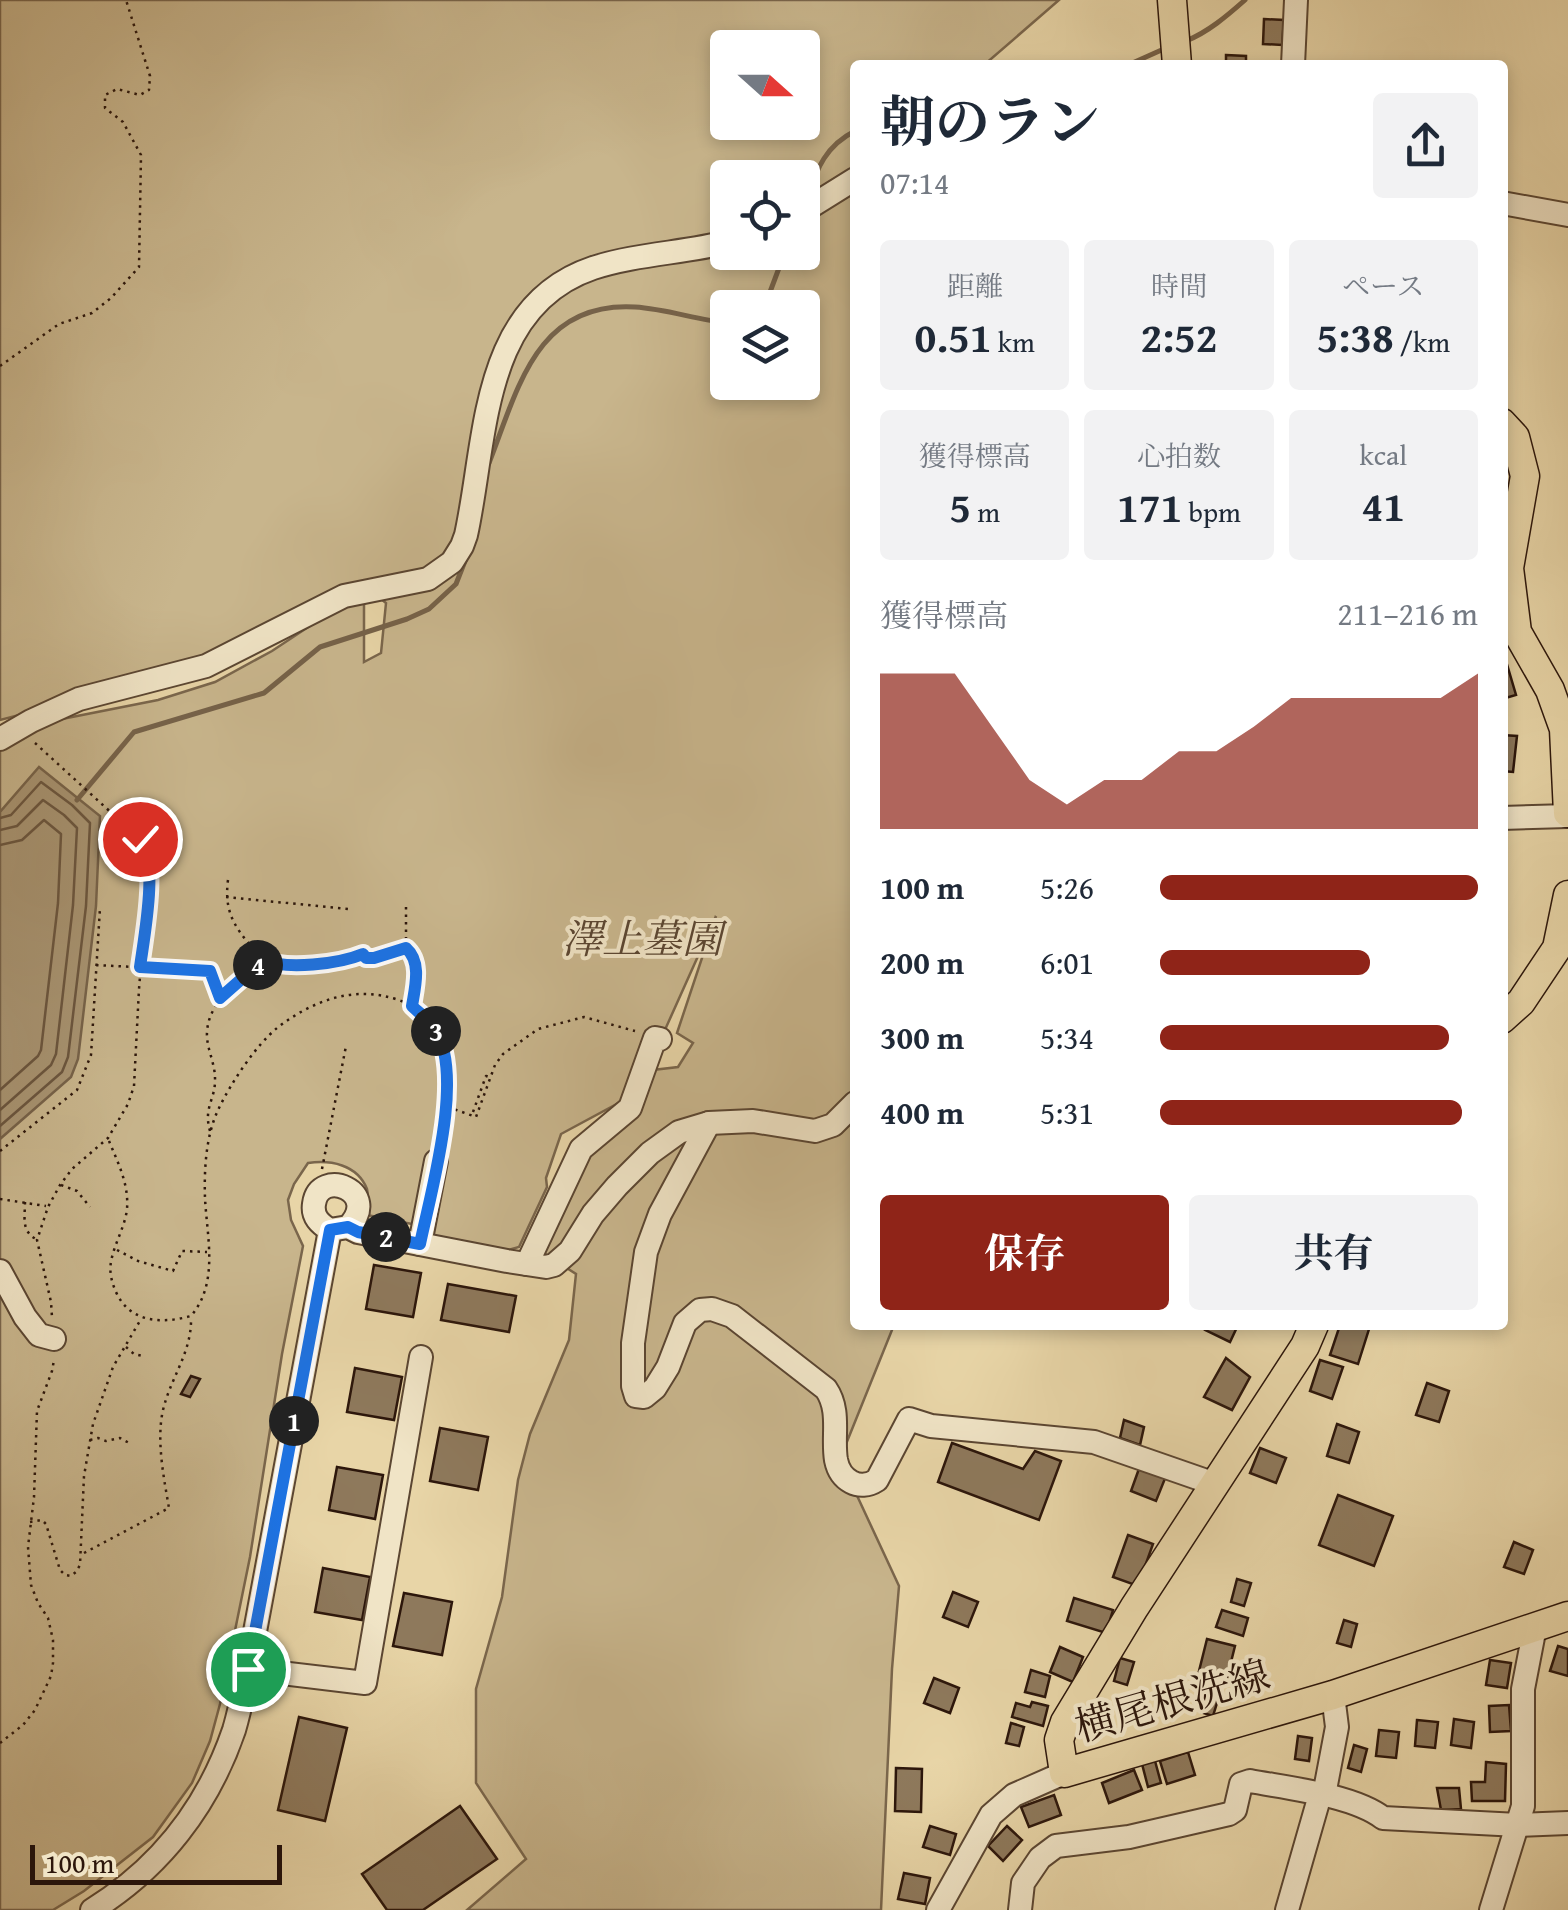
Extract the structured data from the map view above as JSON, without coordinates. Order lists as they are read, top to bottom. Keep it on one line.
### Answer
{"streets":{"main road":["横尾根洗線"]},"parks":["澤上墓園"],"scale_bar":"100 m","north":"right","page":{"heading":["朝のラン","07:14"],"stats":[["距離","0.51 km"],["時間","2:52"],["ペース","5:38 /km"],["獲得標高","5 m"],["心拍数","171 bpm"],["kcal","41"]],"chart":["獲得標高","211–216 m"],"list":[{"name":"100 m","note":"5:26"},{"name":"200 m","note":"6:01"},{"name":"300 m","note":"5:34"},{"name":"400 m","note":"5:31"}],"pins":["4","3","2","1"],"buttons":["保存","共有"],"scale":"100 m"}}
